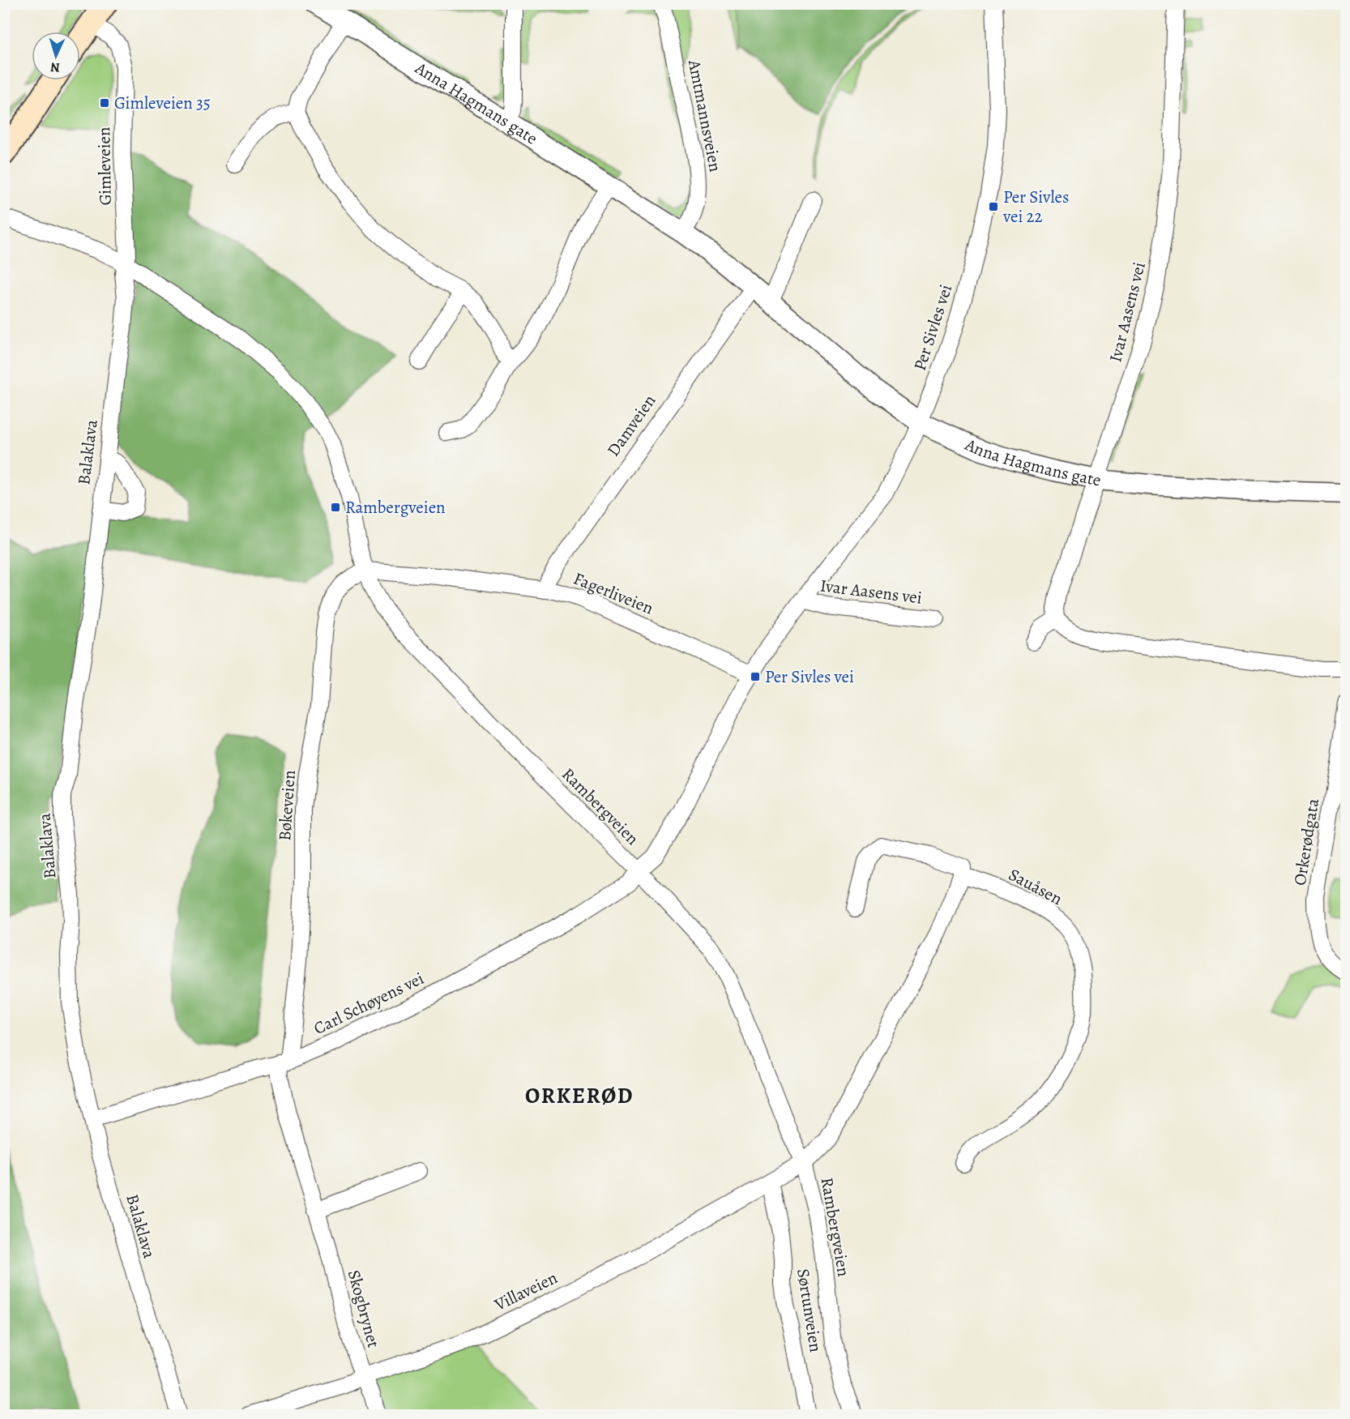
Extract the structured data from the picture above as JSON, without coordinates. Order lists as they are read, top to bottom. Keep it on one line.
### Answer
{"streets":{"street":["Anna Hagmans gate","Amtmannsveien","Gimleveien","Ivar Aasens vei","Per Sivles vei","Damveien","Balaklava","Fagerliveien","Bøkeveien","Rambergveien","Orkerødgata","Sauåsen","Carl Schøyens vei","Villaveien","Skogbrynet","Sørtunveien"]},"crossings":[["Anna Hagmans gate","Amtmannsveien"],["Anna Hagmans gate","Ivar Aasens vei"],["Anna Hagmans gate","Per Sivles vei"],["Anna Hagmans gate","Damveien"],["Gimleveien","Balaklava"],["Gimleveien","Rambergveien"],["Ivar Aasens vei","Per Sivles vei"],["Per Sivles vei","Fagerliveien"],["Per Sivles vei","Rambergveien"],["Per Sivles vei","Carl Schøyens vei"],["Damveien","Fagerliveien"],["Balaklava","Rambergveien"],["Balaklava","Carl Schøyens vei"],["Fagerliveien","Bøkeveien"],["Fagerliveien","Rambergveien"],["Bøkeveien","Rambergveien"],["Bøkeveien","Carl Schøyens vei"],["Bøkeveien","Skogbrynet"],["Rambergveien","Carl Schøyens vei"],["Rambergveien","Villaveien"],["Carl Schøyens vei","Skogbrynet"],["Villaveien","Skogbrynet"],["Villaveien","Sørtunveien"]],"districts":["ORKERØD"],"places":{"transit":["Gimleveien 35","Per Sivles vei 22","Rambergveien","Per Sivles vei"]},"north":"bottom"}
